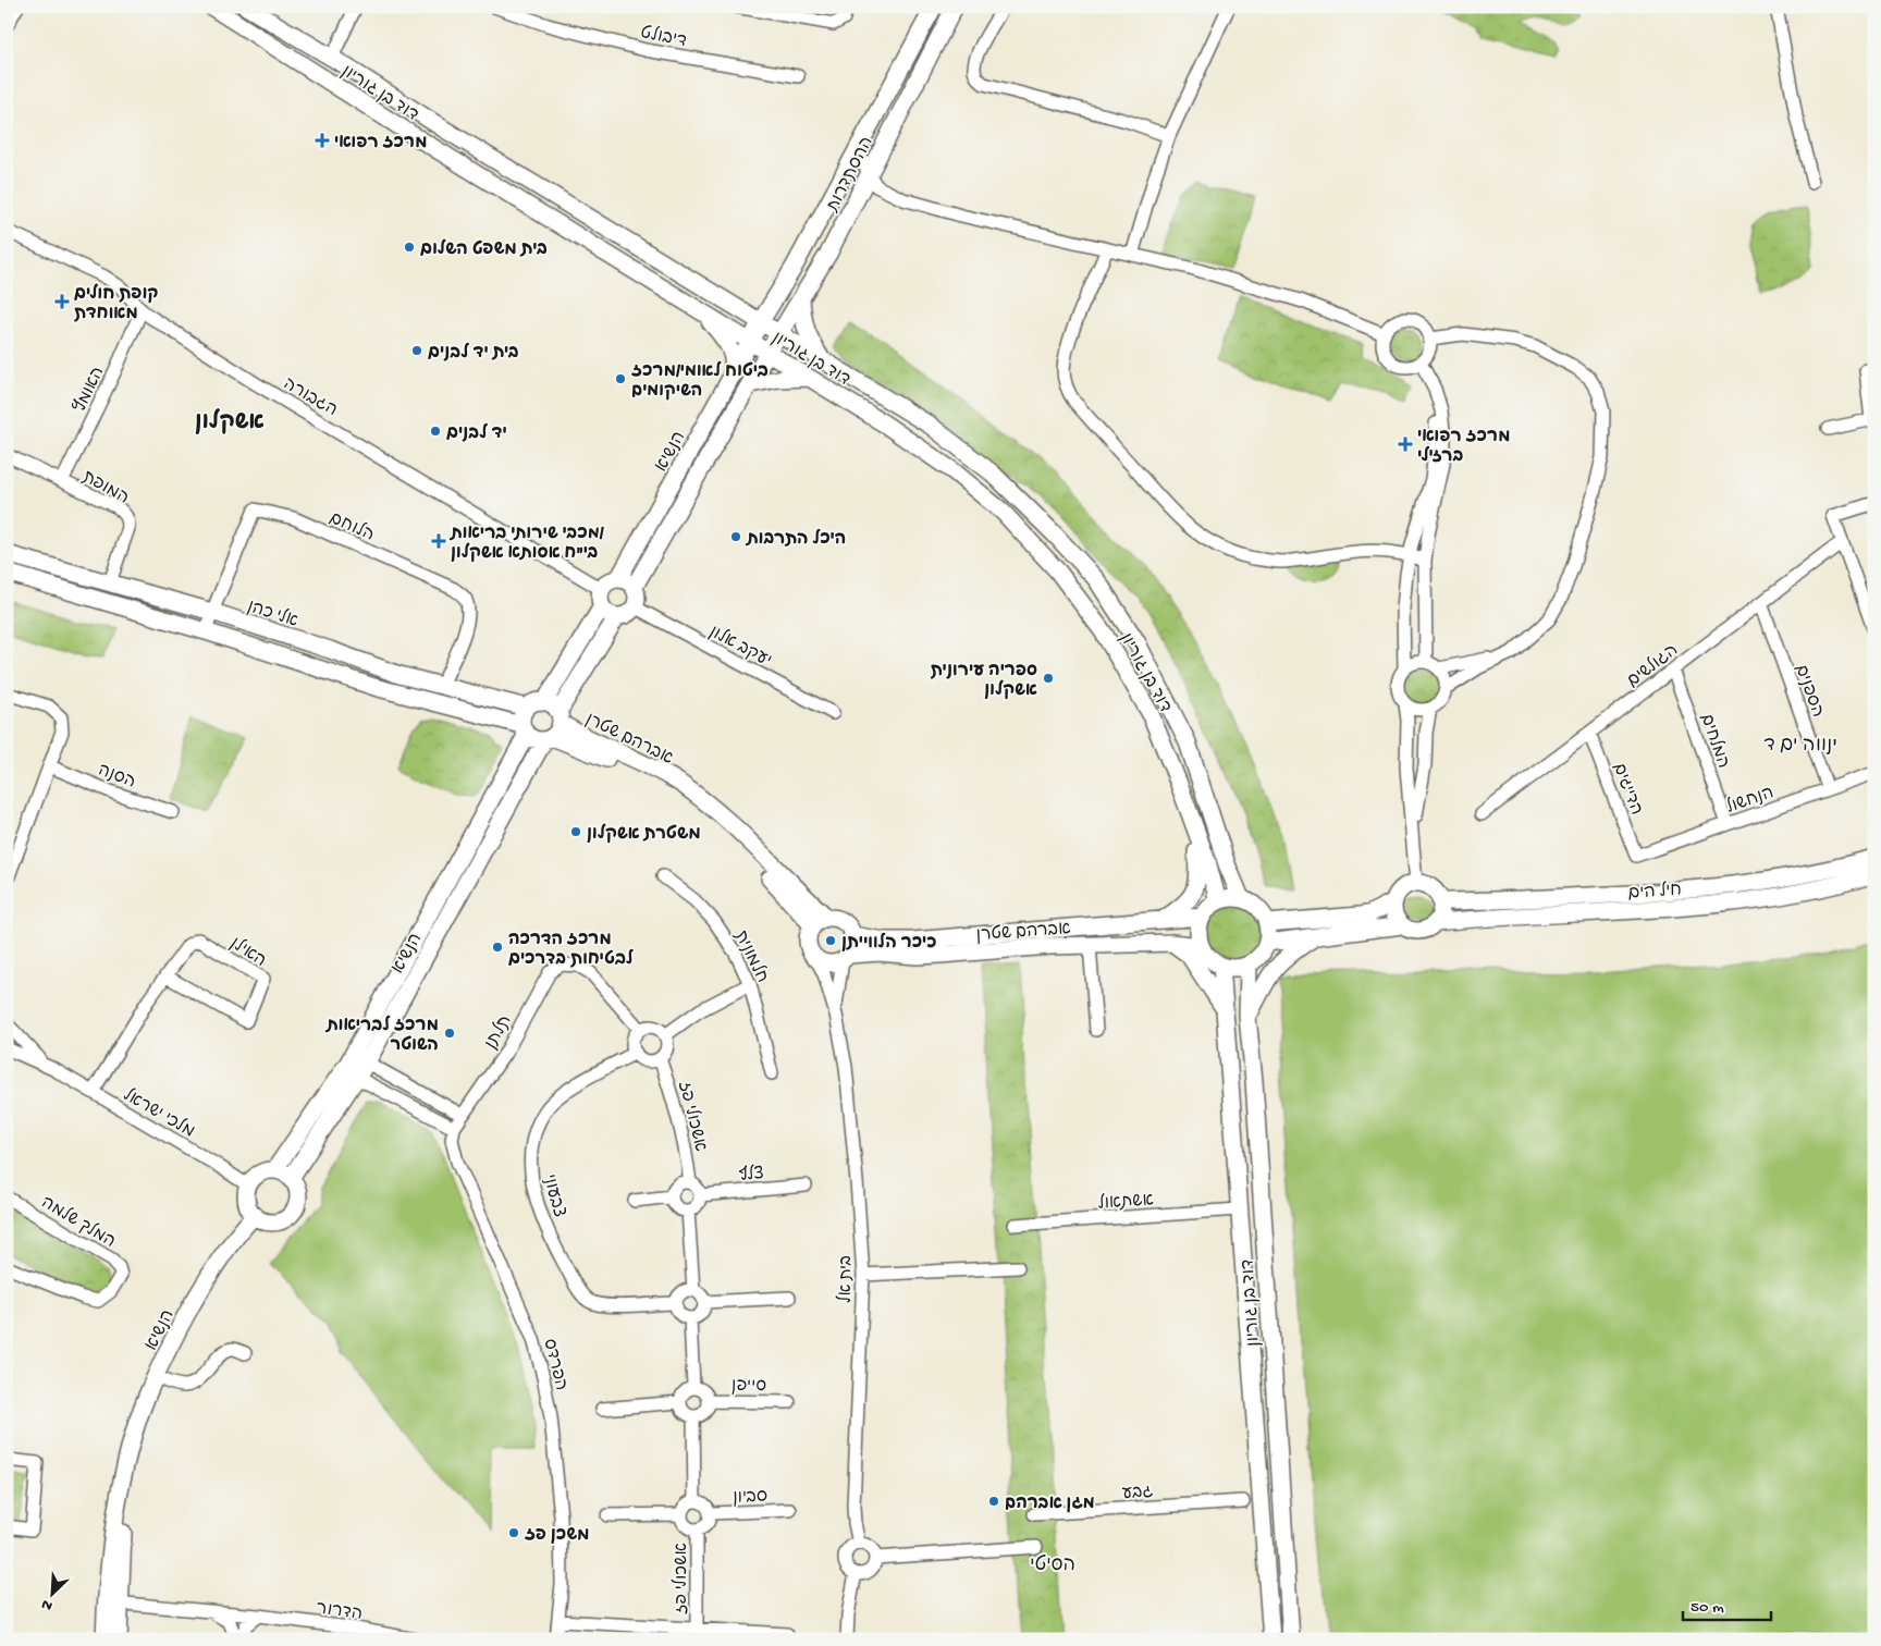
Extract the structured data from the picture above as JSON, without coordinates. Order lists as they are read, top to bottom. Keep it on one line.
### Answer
{"streets":{"main road":["דוד בן גוריון","ההסתדרות","הנשיא","אלי כהן","אברהם שטרן","חיל הים"],"street":["דיבולט","האומץ","הגבורה","המופת","הלוחם","יעקב אלון","הגולשים","הספנים","המלחים","הסנה","הדייגים","הנחשול","האילן","חלמונית","תלתן","מלכי ישראל","אשכולי פז","צלף","צבעוני","אשתאול","המלך שלמה","בית אל","הפרדס","סייפן","גבע","סביון","הדרור"]},"crossings":[["דוד בן גוריון","ההסתדרות"],["דוד בן גוריון","הנשיא"],["דוד בן גוריון","אברהם שטרן"],["דוד בן גוריון","אשתאול"],["ההסתדרות","הנשיא"],["האומץ","הגבורה"],["האומץ","המופת"],["הגבורה","הנשיא"],["הגבורה","יעקב אלון"],["הנשיא","אלי כהן"],["הנשיא","יעקב אלון"],["הנשיא","אברהם שטרן"],["הנשיא","מלכי ישראל"],["הנשיא","הדרור"],["המופת","אלי כהן"],["הלוחם","אלי כהן"],["אלי כהן","אברהם שטרן"],["הגולשים","הספנים"],["הגולשים","המלחים"],["הגולשים","הדייגים"],["הספנים","הנחשול"],["אברהם שטרן","בית אל"],["המלחים","הנחשול"],["הדייגים","הנחשול"],["האילן","מלכי ישראל"],["תלתן","אשכולי פז"],["תלתן","צבעוני"],["אשכולי פז","צלף"],["אשכולי פז","צבעוני"],["אשכולי פז","סביון"]],"districts":["אשקלון","נווה ים ד'","הסיטי"],"places":{"health":["מרכז רפואי","קופת חולים מאוחדת","מרכז רפואי ברזילי","מכבי שירותי בריאות/ בי\"ח אסותא אשקלון"],"other":["בית משפט השלום","בית יד לבנים","ביטוח לאומי/מרכז השיקומים","יד לבנים","היכל התרבות","ספריה עירונית אשקלון","משטרת אשקלון","כיכר הלווייתן","מרכז הדרכה לבטיחות בדרכים","מרכז לבריאות השוטר","מגן אברהם","משכן פז"]},"scale_bar":"50 m","north":"bottom left"}
